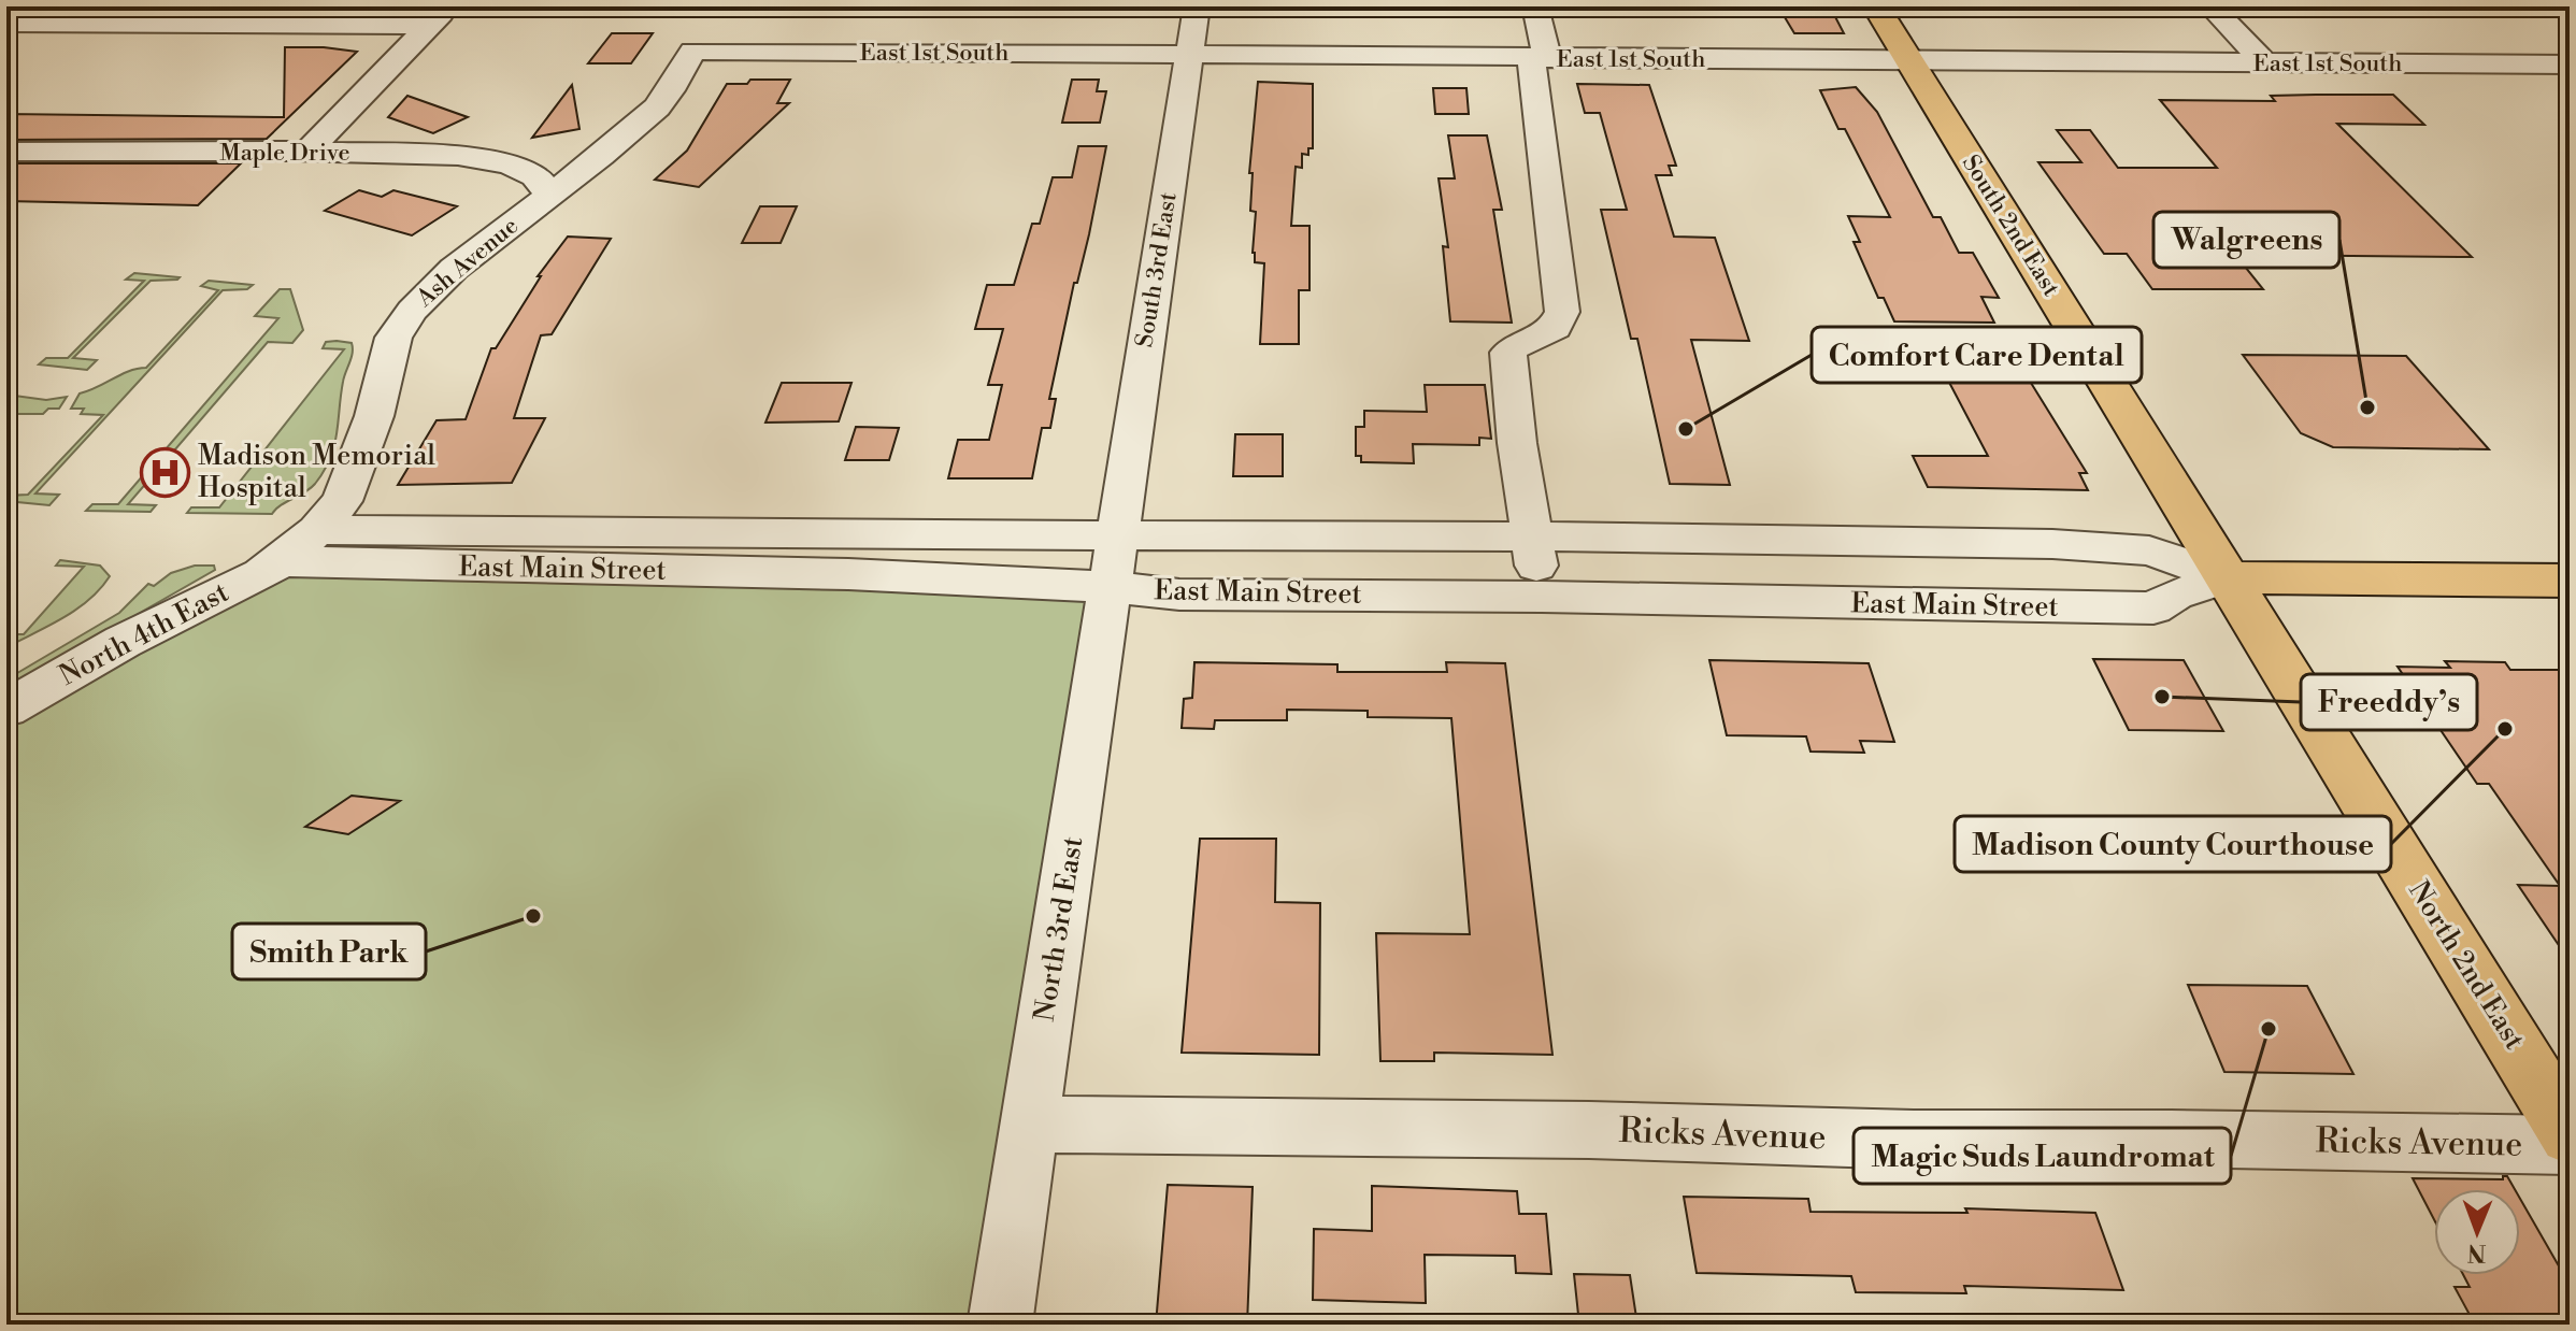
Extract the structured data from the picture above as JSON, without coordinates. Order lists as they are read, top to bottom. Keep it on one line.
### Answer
{"streets":{"main road":["South 2nd East","East Main Street","North 2nd East"],"street":["East 1st South","Maple Drive","Ash Avenue","South 3rd East","North 4th East","North 3rd East","Ricks Avenue"]},"crossings":[["East 1st South","South 2nd East"],["East 1st South","Ash Avenue"],["East 1st South","South 3rd East"],["Maple Drive","Ash Avenue"],["South 2nd East","East Main Street"],["South 2nd East","North 2nd East"],["Ash Avenue","East Main Street"],["Ash Avenue","North 4th East"],["South 3rd East","East Main Street"],["South 3rd East","North 3rd East"],["East Main Street","North 4th East"],["East Main Street","North 3rd East"],["East Main Street","North 2nd East"],["North 3rd East","Ricks Avenue"]],"places":{"other":["Walgreens","Comfort Care Dental","Freeddy’s","Madison County Courthouse","Smith Park","Magic Suds Laundromat"],"hospital":["Madison Memorial Hospital"]},"north":"bottom"}
